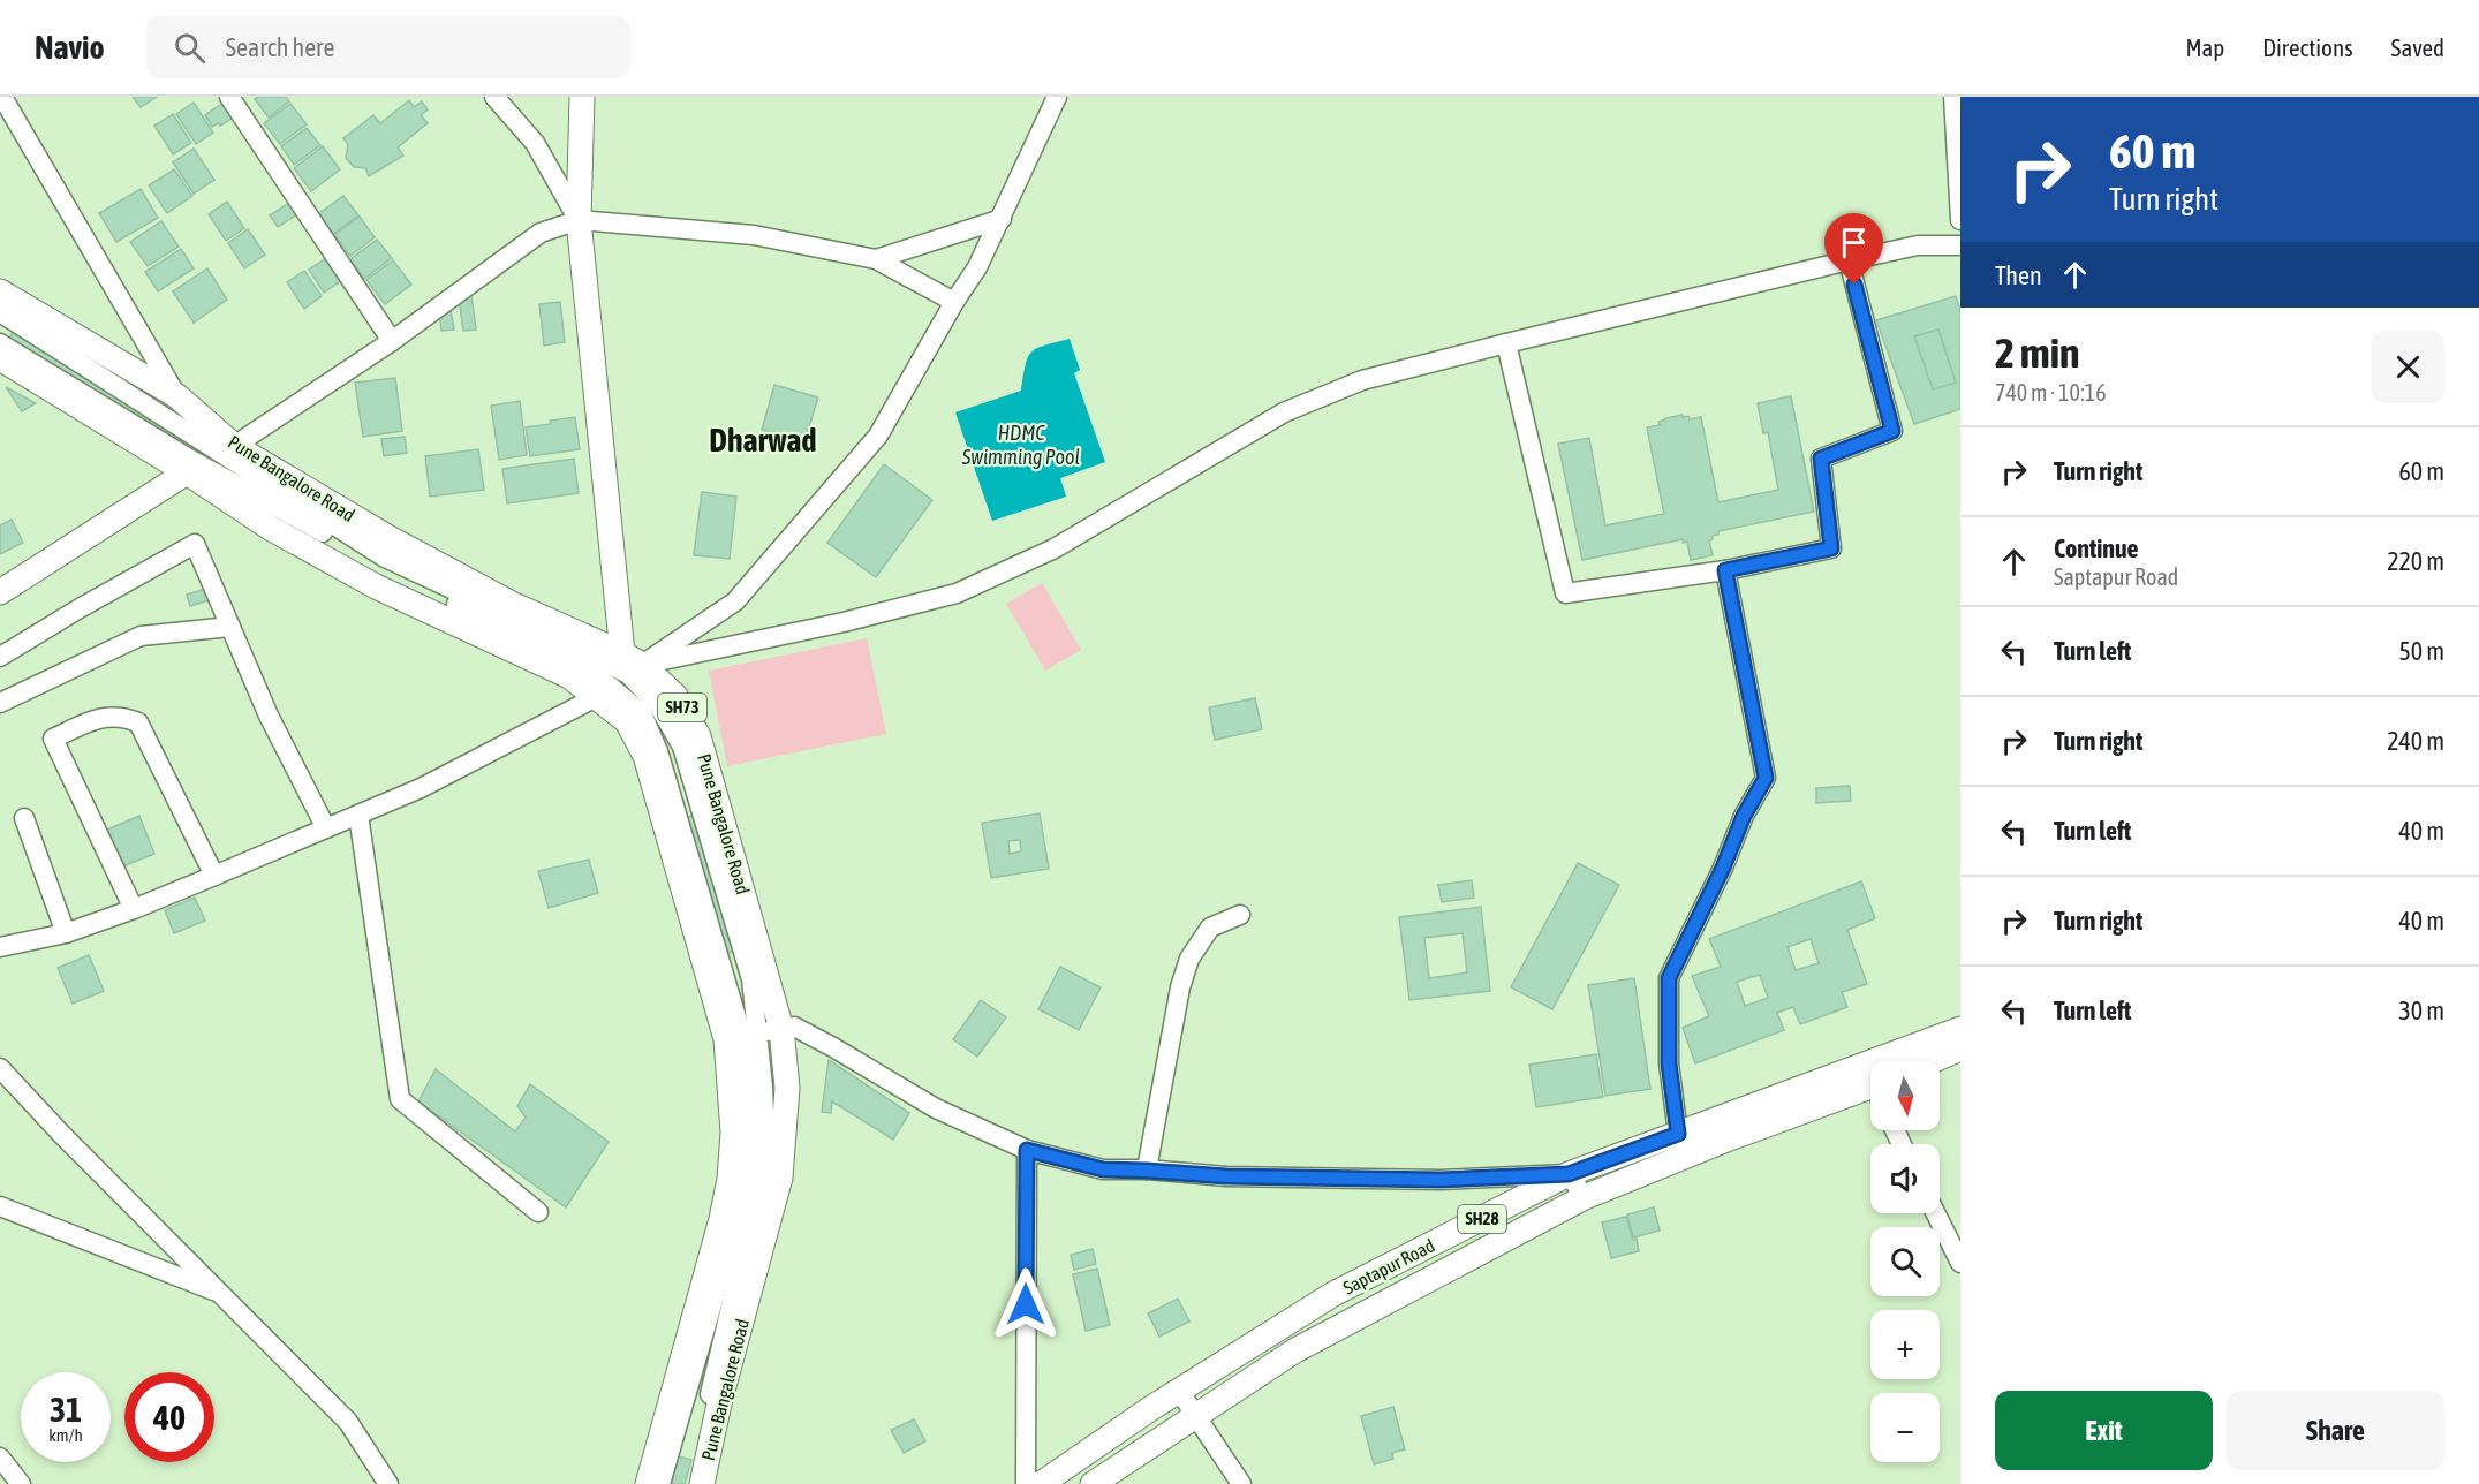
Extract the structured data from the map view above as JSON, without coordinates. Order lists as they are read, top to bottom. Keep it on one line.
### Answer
{"streets":{"main road":["Pune Bangalore Road","SH73","SH28","Saptapur Road"]},"districts":["Dharwad"],"water":["HDMC Swimming Pool"],"north":"bottom","page":{"header":"Navio","search":"Search here","nav":["Map","Directions","Saved"],"turn":["60 m","Turn right"],"then":"Then","heading":["2 min","740 m · 10:16"],"list":[{"name":"Turn right","value":"60 m"},{"name":"Continue","note":"Saptapur Road","value":"220 m"},{"name":"Turn left","value":"50 m"},{"name":"Turn right","value":"240 m"},{"name":"Turn left","value":"40 m"},{"name":"Turn right","value":"40 m"},{"name":"Turn left","value":"30 m"}],"map_buttons":["+","−"],"speed":"31 km/h","limit":"40","buttons":["Exit","Share"]}}
